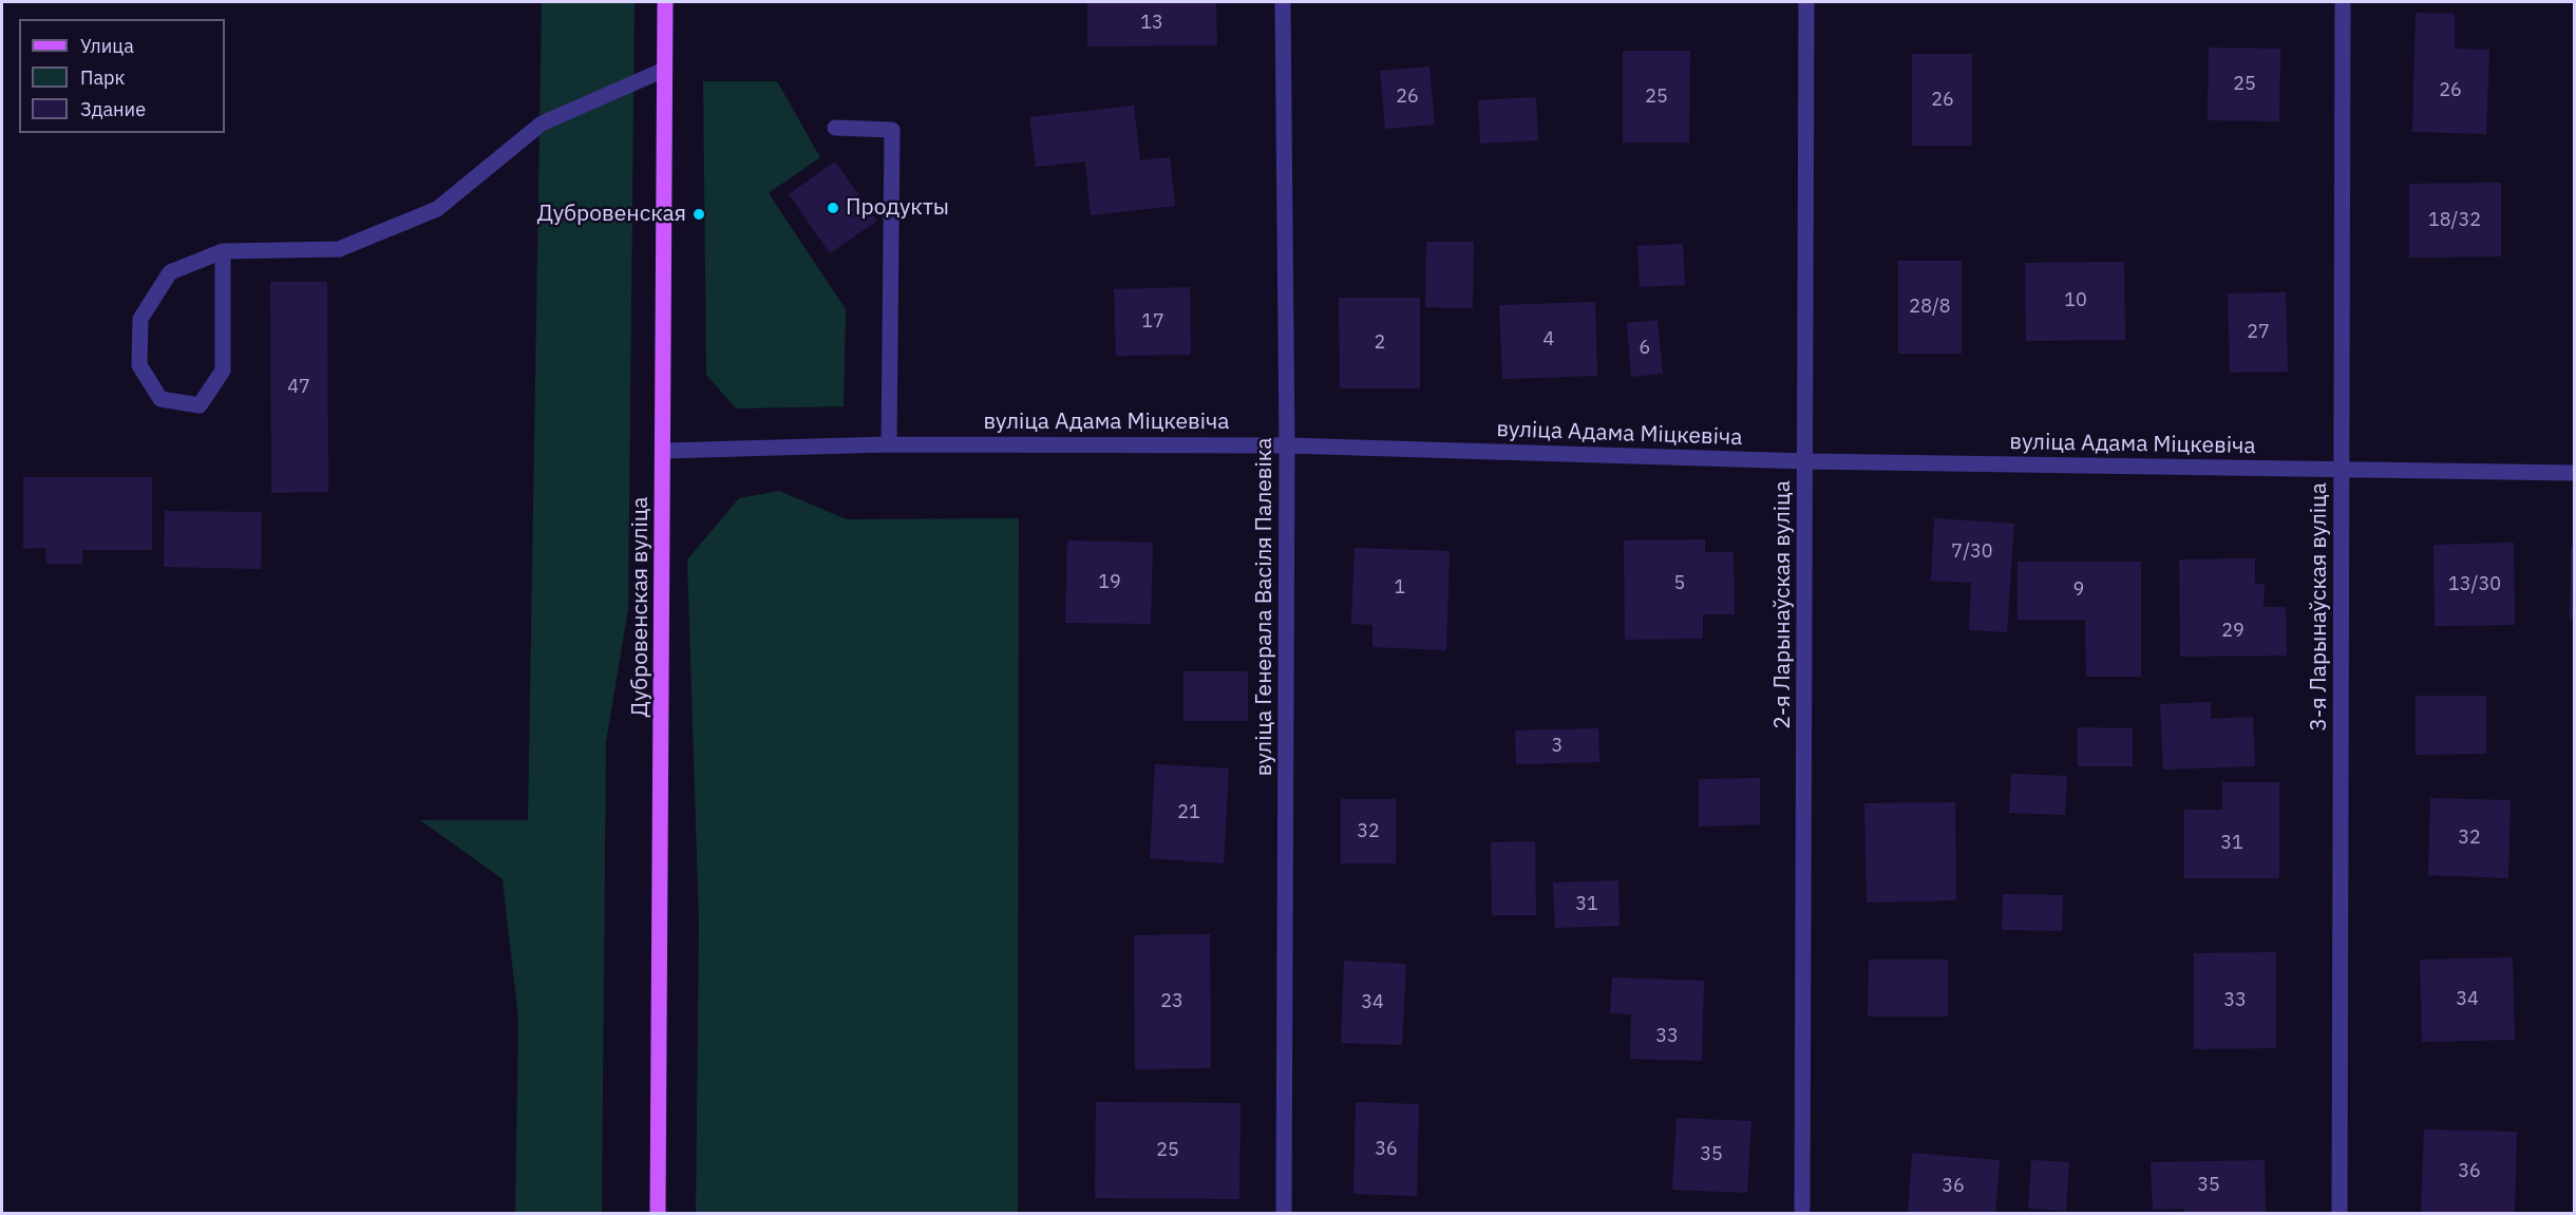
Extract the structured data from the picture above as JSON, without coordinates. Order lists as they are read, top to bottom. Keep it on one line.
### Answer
{"streets":{"main road":["Дубровенская вуліца"],"street":["вуліца Адама Міцкевіча","2-я Ларынаўская вуліца","вуліца Генерала Васіля Палевіка","3-я Ларынаўская вуліца"]},"crossings":[["вуліца Адама Міцкевіча","2-я Ларынаўская вуліца"],["вуліца Адама Міцкевіча","Дубровенская вуліца"],["вуліца Адама Міцкевіча","вуліца Генерала Васіля Палевіка"],["вуліца Адама Міцкевіча","3-я Ларынаўская вуліца"]],"places":["Продукты","Дубровенская"],"house_numbers":["13","25","26","26","25","26","18/32","10","28/8","17","27","4","2","6","47","7/30","19","5","13/30","1","9","29","3","21","32","32","31","31","34","33","23","34","33","36","25","35","36","35","36"],"legend":["Улица","Парк","Здание"]}
